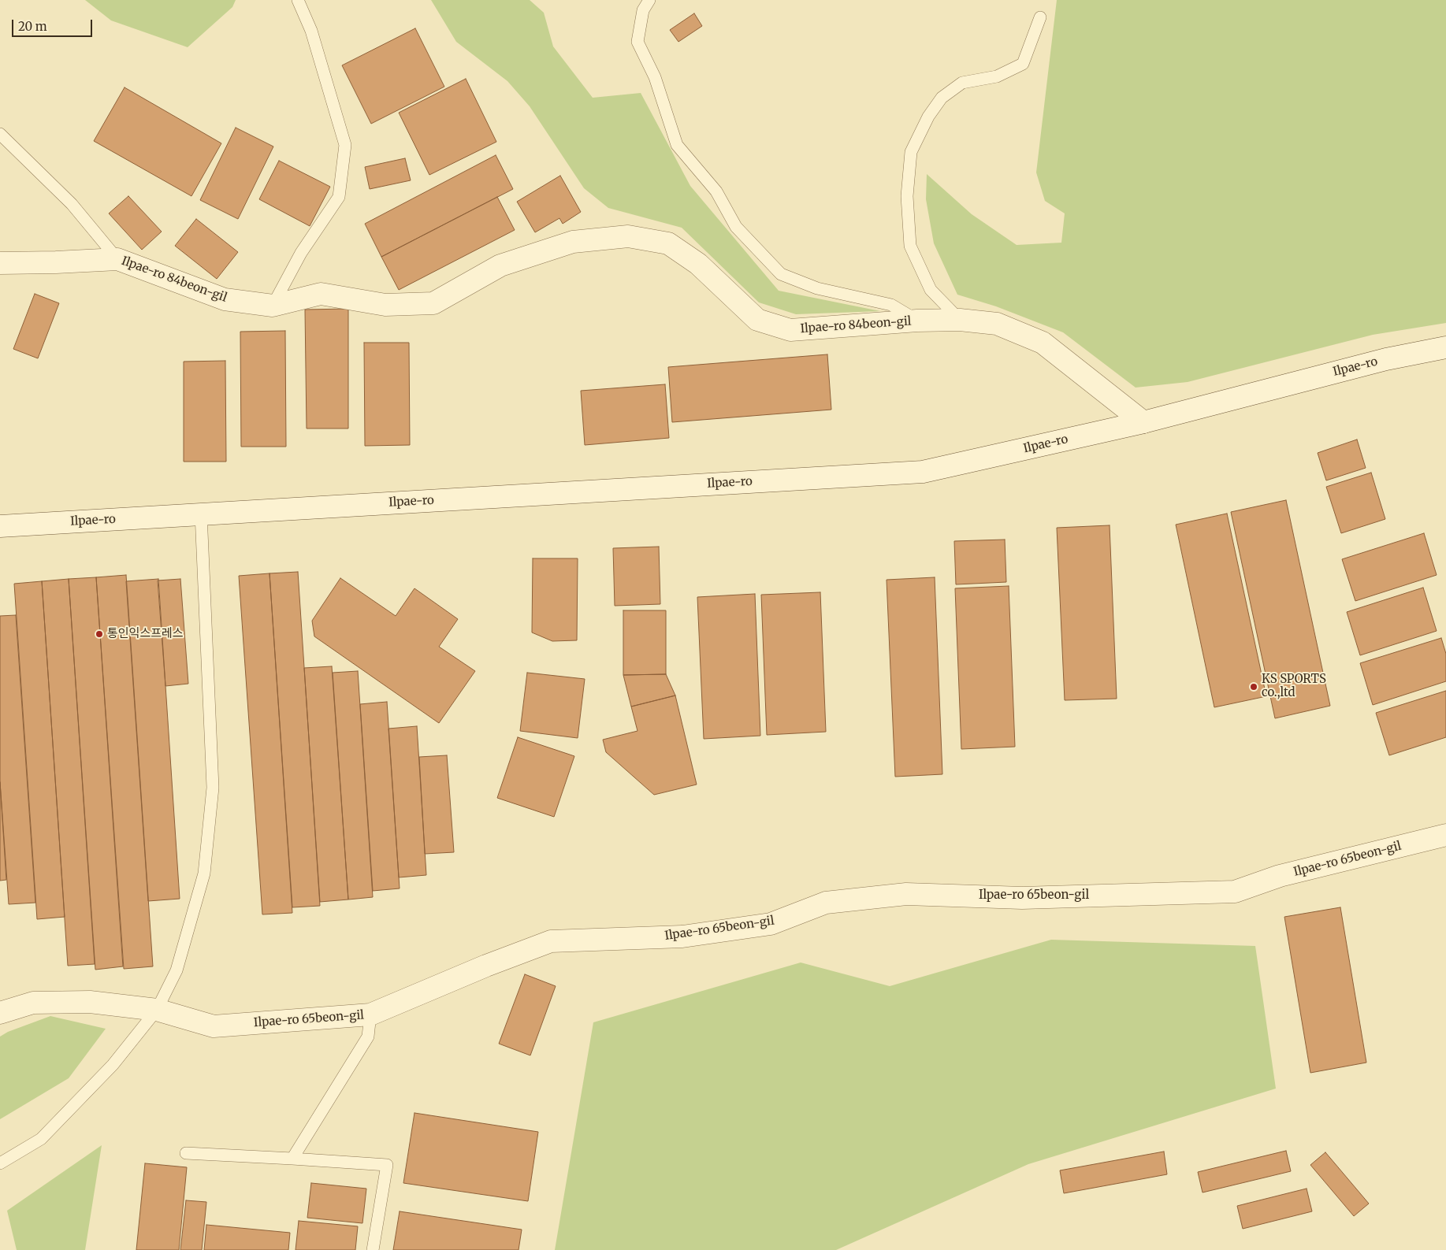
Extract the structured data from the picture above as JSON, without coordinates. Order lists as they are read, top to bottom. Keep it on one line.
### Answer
{"streets":{"street":["Ilpae-ro 84beon-gil","Ilpae-ro","Ilpae-ro 65beon-gil"]},"crossings":[["Ilpae-ro 84beon-gil","Ilpae-ro"]],"places":["통인익스프레스","KS SPORTS co.,ltd"],"scale_bar":"20 m"}
